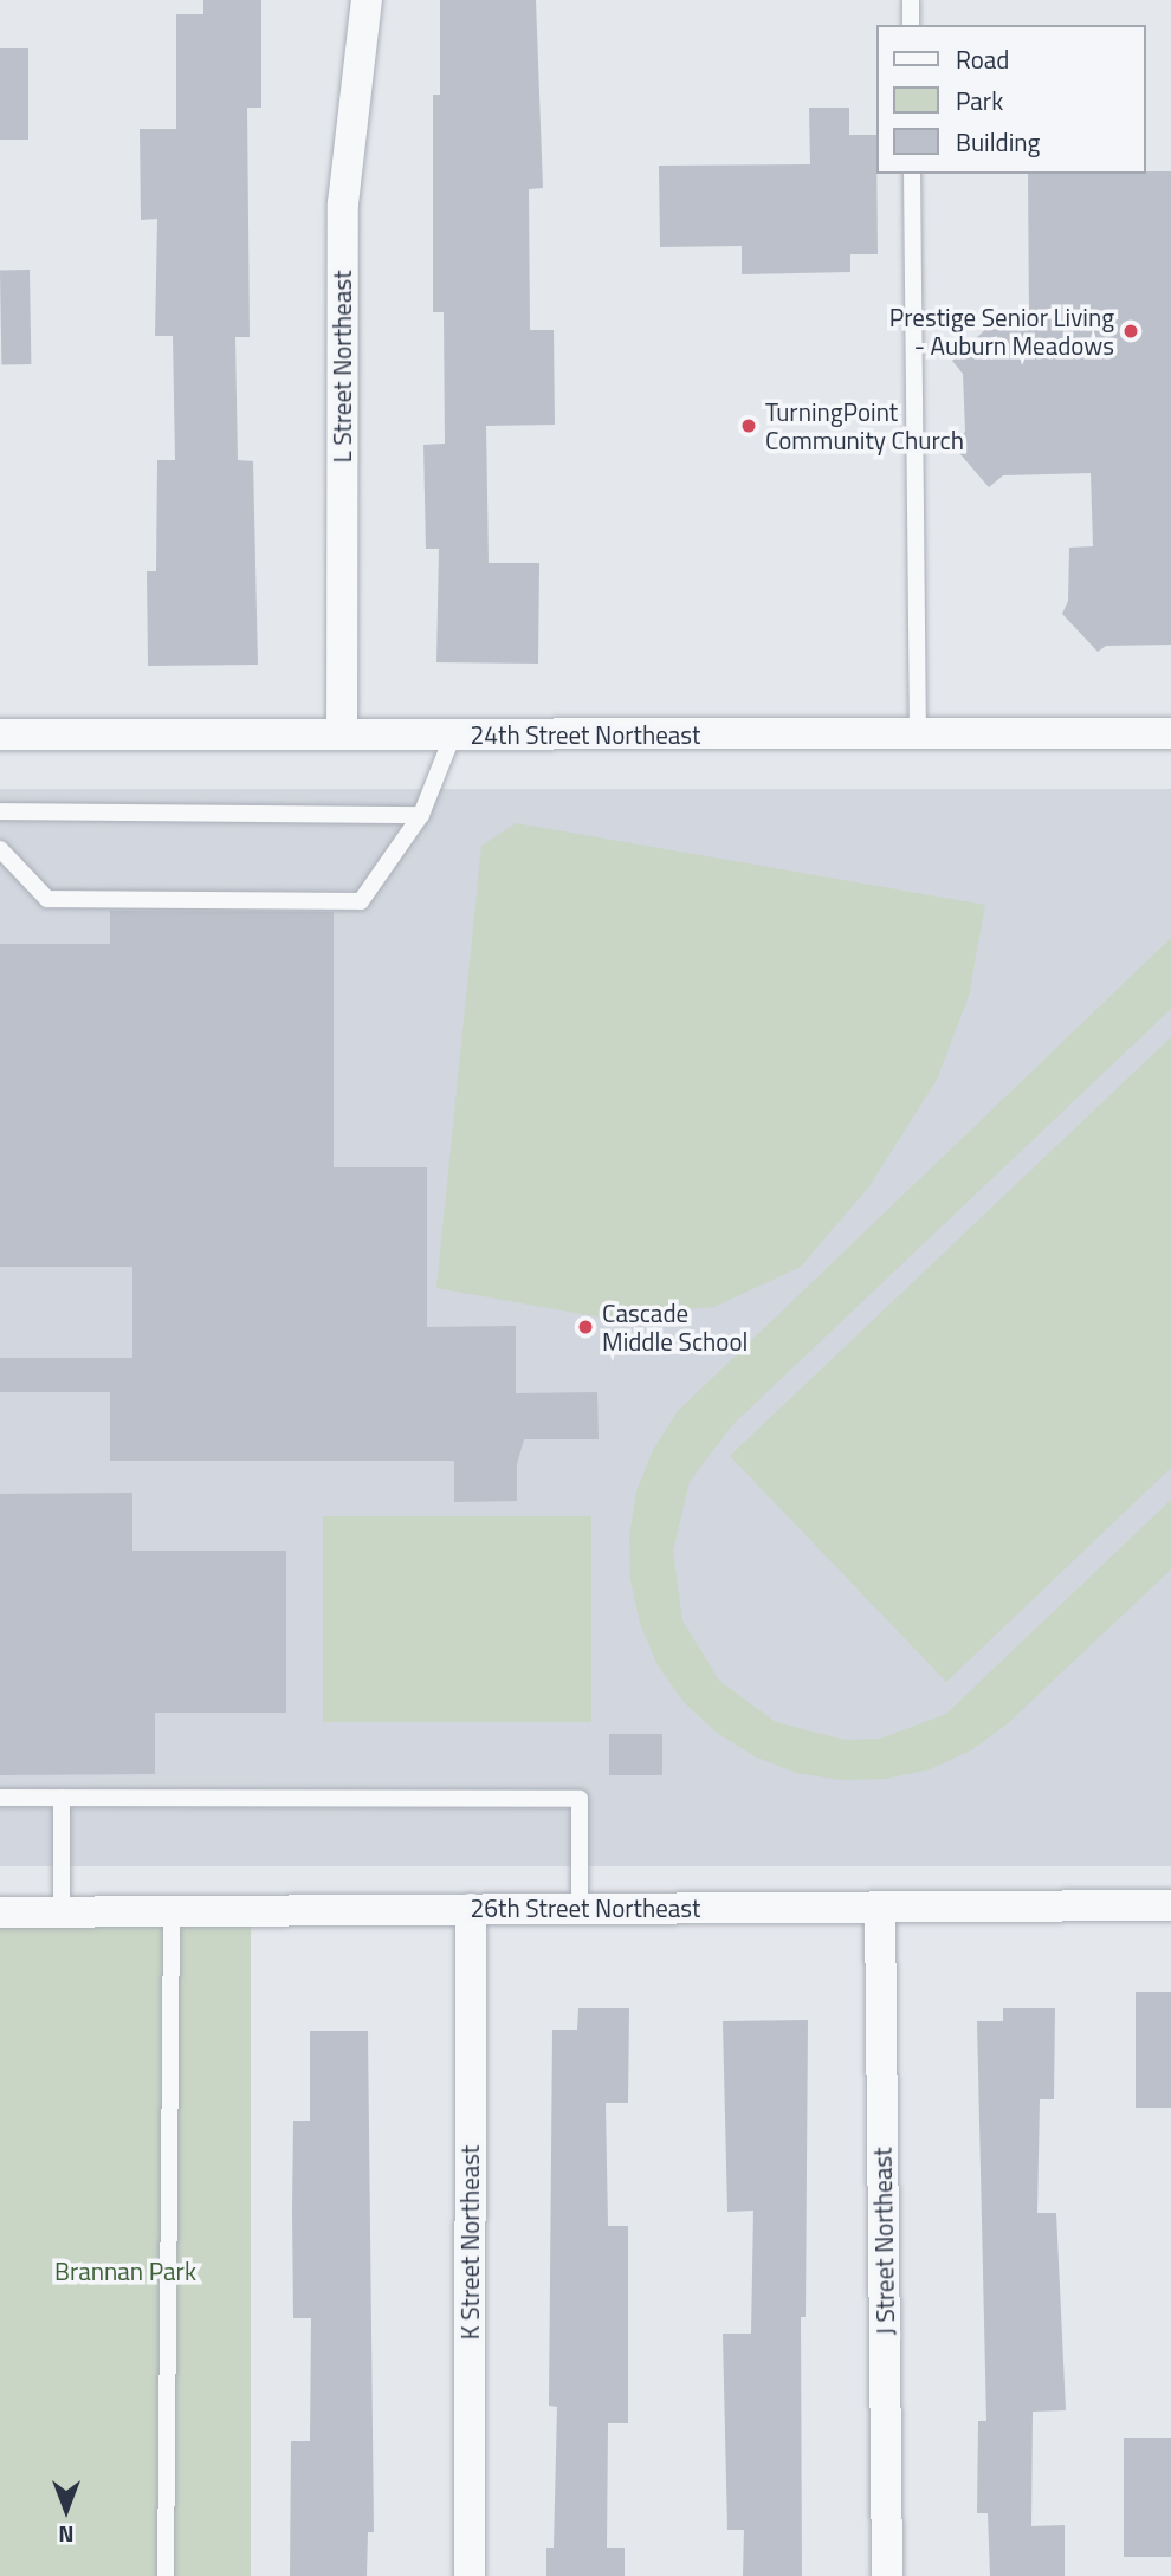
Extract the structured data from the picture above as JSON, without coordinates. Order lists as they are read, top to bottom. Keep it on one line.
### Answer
{"streets":{"street":["L Street Northeast","24th Street Northeast","26th Street Northeast","J Street Northeast","K Street Northeast"]},"crossings":[["L Street Northeast","24th Street Northeast"],["26th Street Northeast","J Street Northeast"],["26th Street Northeast","K Street Northeast"]],"parks":["Brannan Park"],"places":["Prestige Senior Living - Auburn Meadows","TurningPoint Community Church","Cascade Middle School"],"legend":["Road","Park","Building"],"north":"bottom"}
